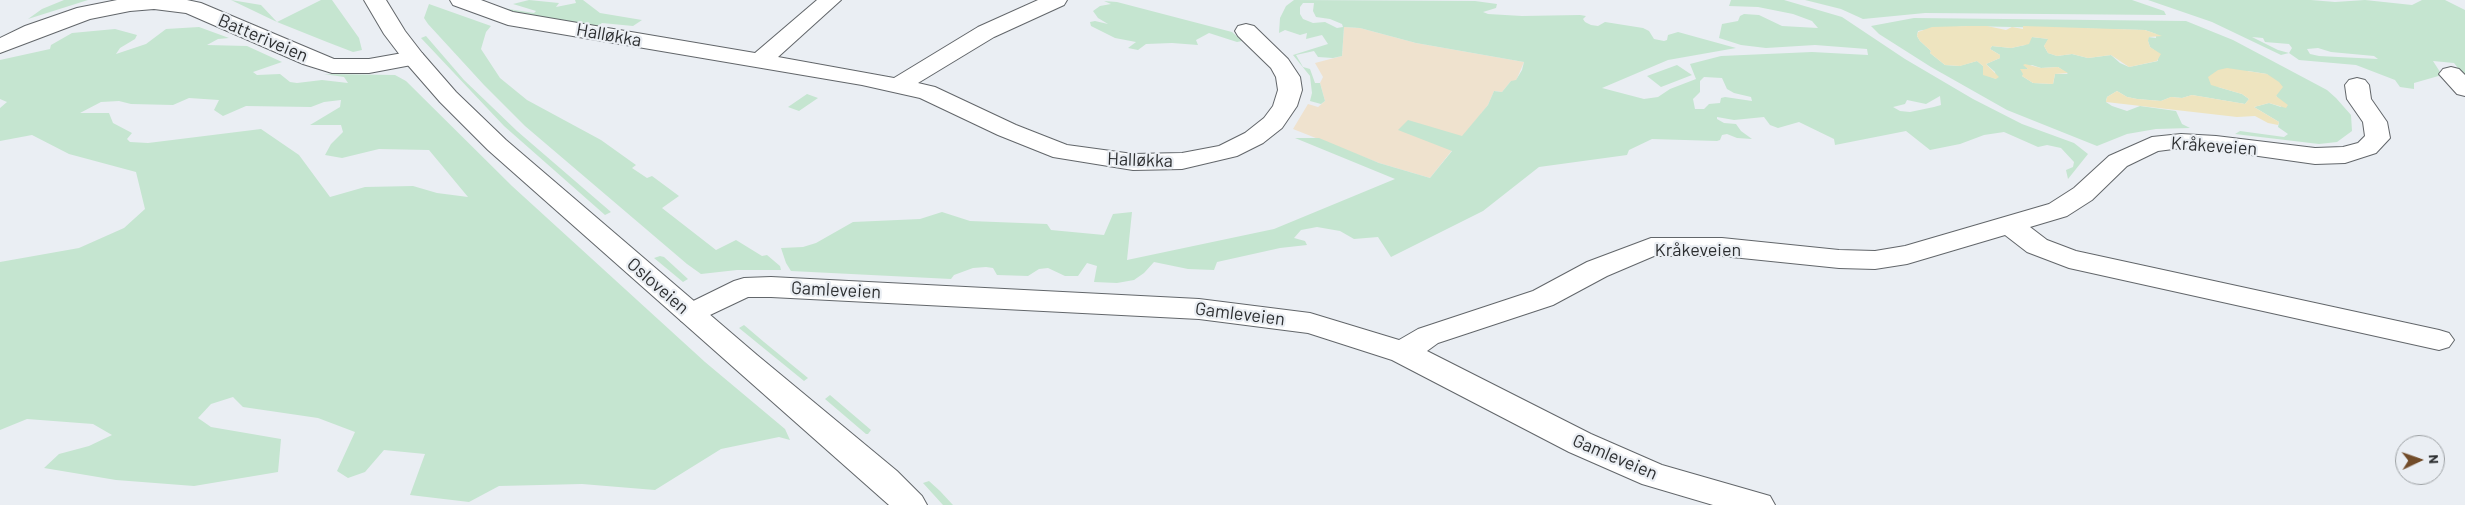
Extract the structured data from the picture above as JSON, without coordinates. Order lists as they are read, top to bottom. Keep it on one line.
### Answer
{"streets":{"street":["Halløkka","Batteriveien","Kråkeveien","Osloveien","Gamleveien"]},"crossings":[["Batteriveien","Osloveien"],["Kråkeveien","Gamleveien"],["Osloveien","Gamleveien"]],"north":"right"}
